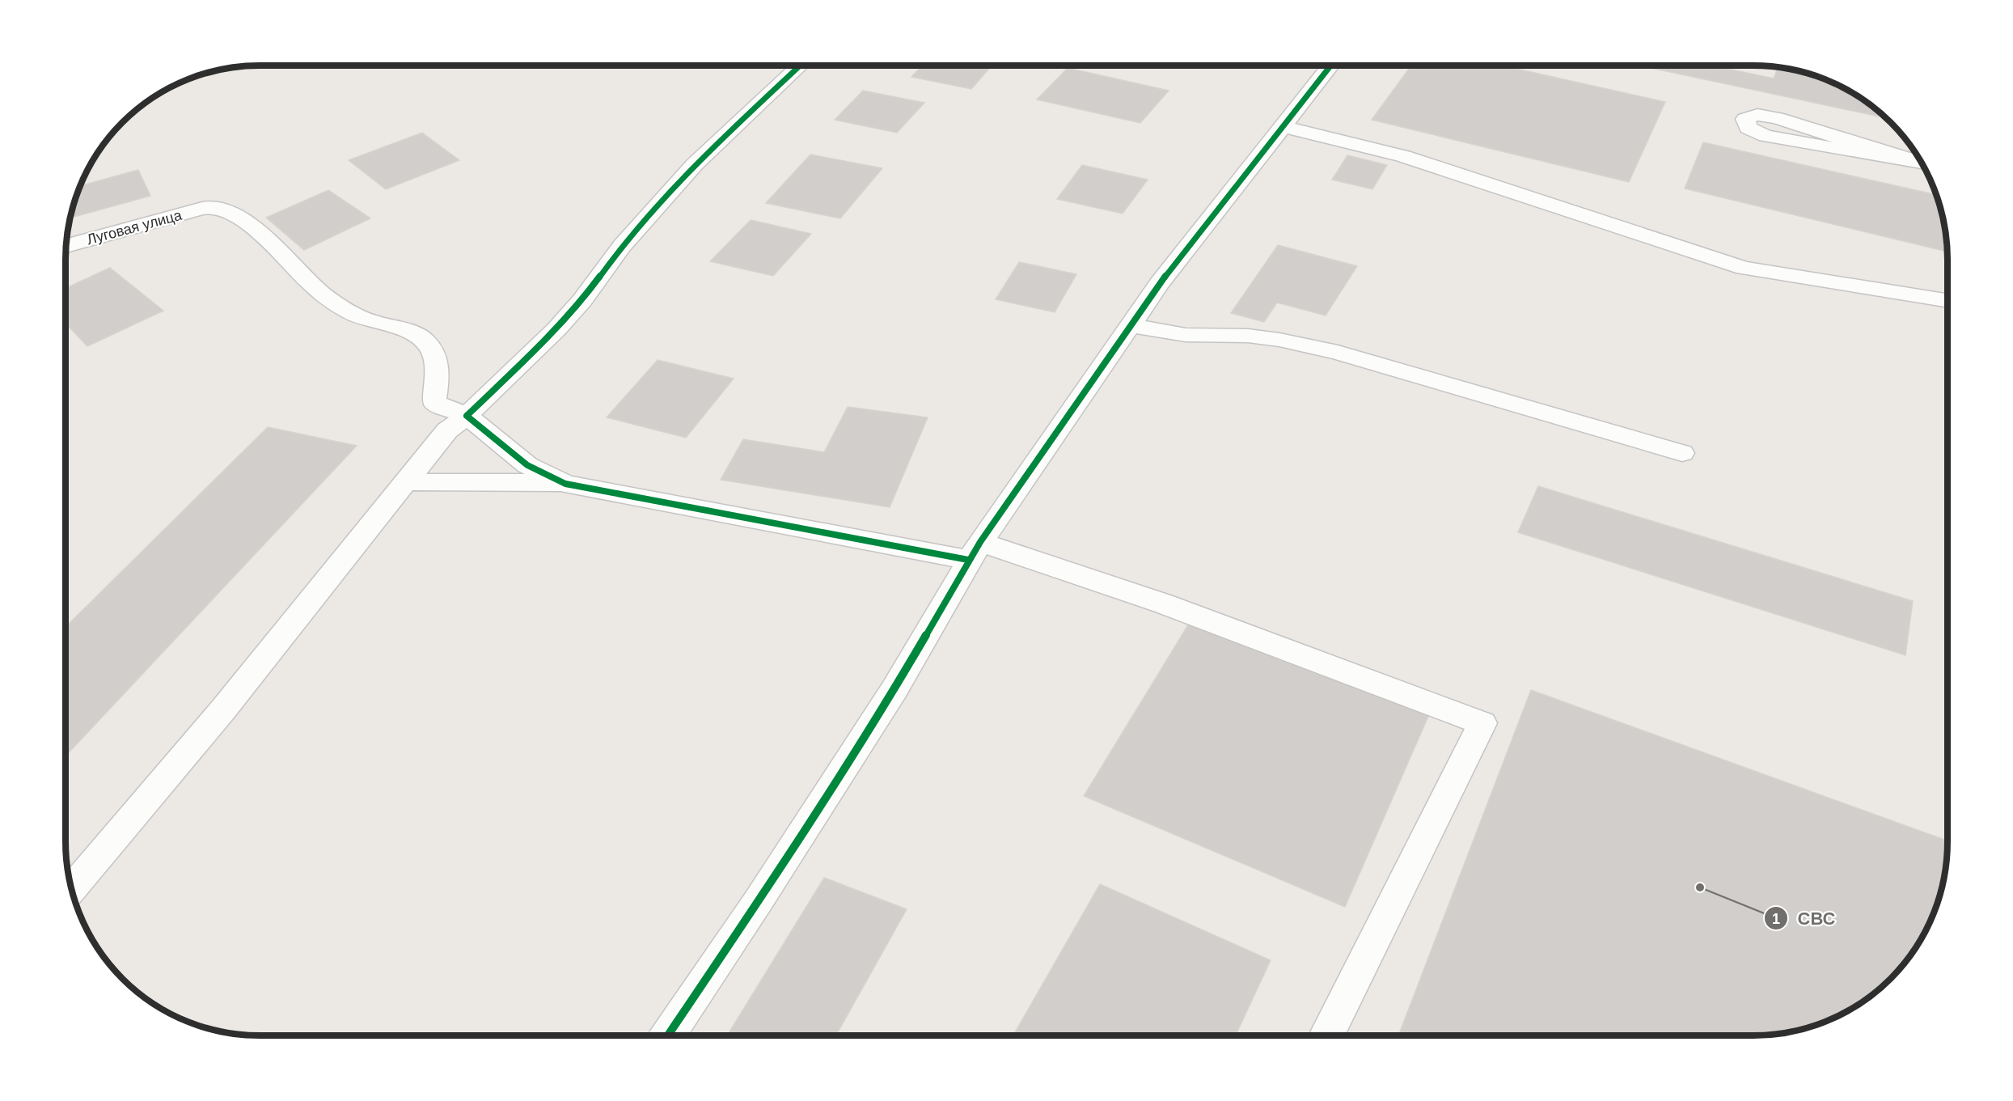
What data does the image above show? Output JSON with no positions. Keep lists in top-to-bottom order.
{
  "streets": {
    "street": ["Луговая улица"]
  },
  "places": ["СВС"]
}
